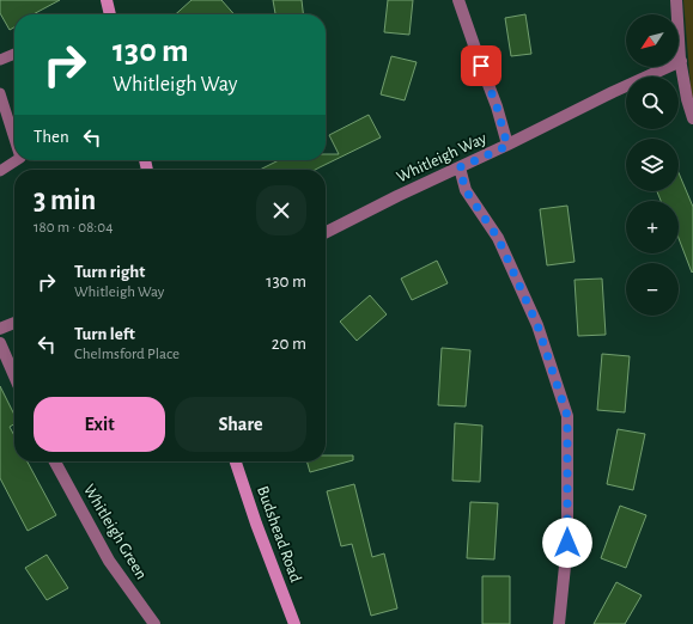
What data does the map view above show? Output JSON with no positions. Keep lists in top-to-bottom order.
{
  "streets": {
    "street": ["Whitleigh Way", "Whitleigh Green", "Budshead Road"]
  },
  "north": "bottom left",
  "page": {
    "map_buttons": ["+", "−"],
    "turn": ["130 m", "Whitleigh Way"],
    "then": "Then",
    "heading": ["3 min", "180 m · 08:04"],
    "list": [
      {
        "name": "Turn right",
        "note": "Whitleigh Way",
        "value": "130 m"
      },
      {
        "name": "Turn left",
        "note": "Chelmsford Place",
        "value": "20 m"
      }
    ],
    "buttons": ["Exit", "Share"]
  }
}
